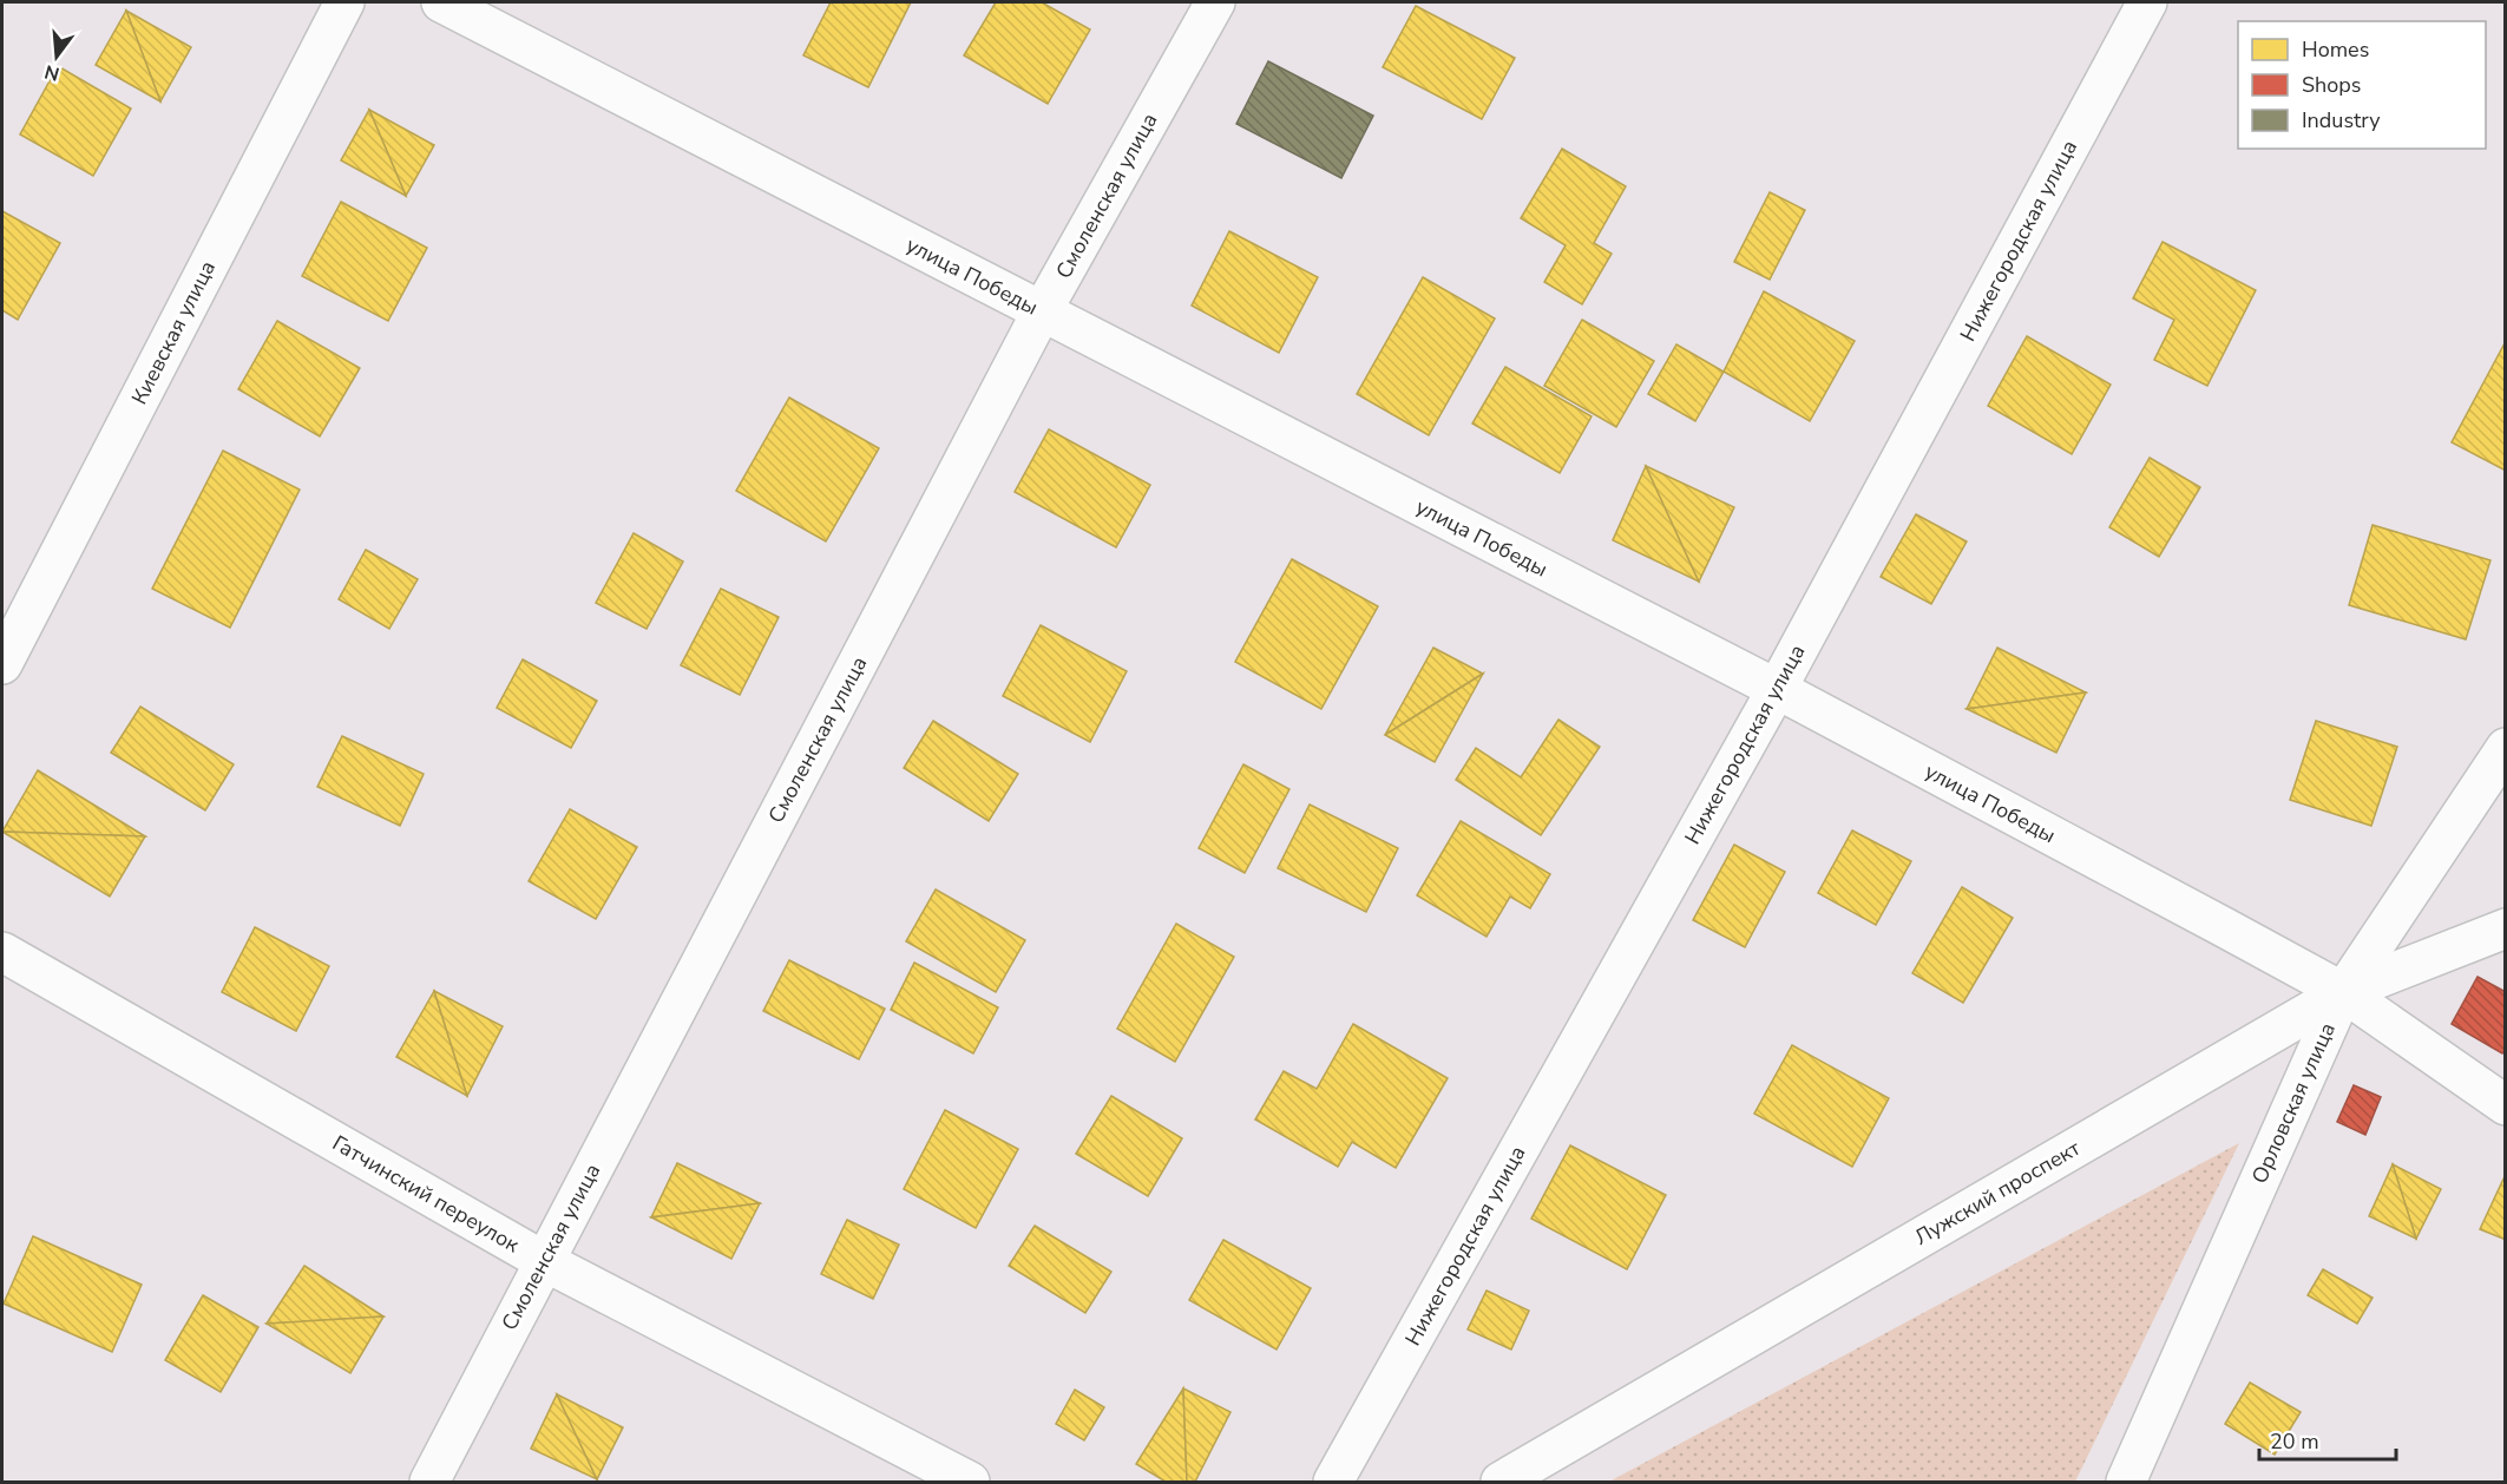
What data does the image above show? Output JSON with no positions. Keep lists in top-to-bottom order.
{
  "streets": {
    "street": [
      "Смоленская улица",
      "Нижегородская улица",
      "улица Победы",
      "Киевская улица",
      "Орловская улица",
      "Лужский проспект",
      "Гатчинский переулок"
    ]
  },
  "crossings": [
    ["Смоленская улица", "улица Победы"],
    ["Смоленская улица", "Гатчинский переулок"],
    ["Нижегородская улица", "улица Победы"],
    ["улица Победы", "Орловская улица"],
    ["улица Победы", "Лужский проспект"],
    ["Орловская улица", "Лужский проспект"]
  ],
  "legend": ["Homes", "Shops", "Industry"],
  "scale_bar": "20 m",
  "north": "bottom"
}
